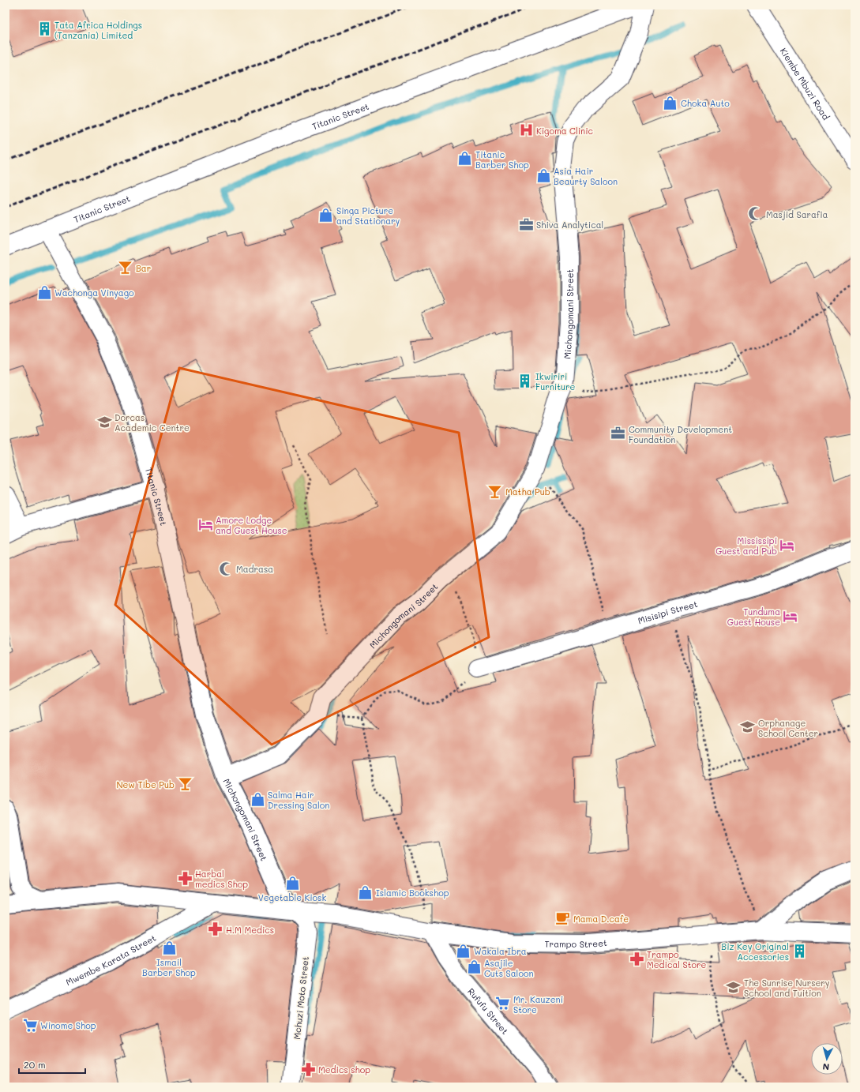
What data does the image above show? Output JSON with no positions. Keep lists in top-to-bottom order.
{
  "streets": {
    "street": [
      "Kiembe Mbuzi Road",
      "Titanic Street",
      "Michongomani Street",
      "Misisipi Street",
      "Trampo Street",
      "Mwembe Karata Street",
      "Mchuzi Moto Street",
      "Rufufu Street"
    ]
  },
  "crossings": [
    ["Titanic Street", "Michongomani Street"],
    ["Michongomani Street", "Trampo Street"],
    ["Michongomani Street", "Mchuzi Moto Street"],
    ["Trampo Street", "Mchuzi Moto Street"],
    ["Trampo Street", "Rufufu Street"]
  ],
  "places": {
    "building": ["Tata Africa Holdings (Tanzania) Limited", "Ikwiriri Furniture", "Biz Key Original Accessories"],
    "shop": [
      "Choka Auto",
      "Titanic Barber Shop",
      "Asia Hair Beaurty Saloon",
      "Singa Picture and Stationary",
      "Wachonga Vinyago",
      "Salma Hair Dressing Salon",
      "Vegetable Kiosk",
      "Islamic Bookshop",
      "Ismail Barber Shop",
      "Wakala Ibra",
      "Asajile Cuts Saloon"
    ],
    "hospital": ["Kigoma Clinic"],
    "mosque": ["Masjid Sarafia", "Madrasa"],
    "office": ["Shiva Analytical", "Community Development Foundation"],
    "bar": ["Bar", "Matha Pub", "New Tibe Pub"],
    "school or university": ["Dorcas Academic Centre", "Orphanage School Center", "The Sunrise Nursery School and Tuition"],
    "hotel": ["Amore Lodge and Guest House", "Mississipi Guest and Pub", "Tunduma Guest House"],
    "pharmacy": [
      "Harbal medics Shop",
      "H.M Medics",
      "Trampo Medical Store",
      "Medics shop"
    ],
    "cafe": ["Mama D.cafe"],
    "supermarket": ["Mr. Kauzeni Store", "Winome Shop"]
  },
  "scale_bar": "20 m",
  "north": "bottom"
}
